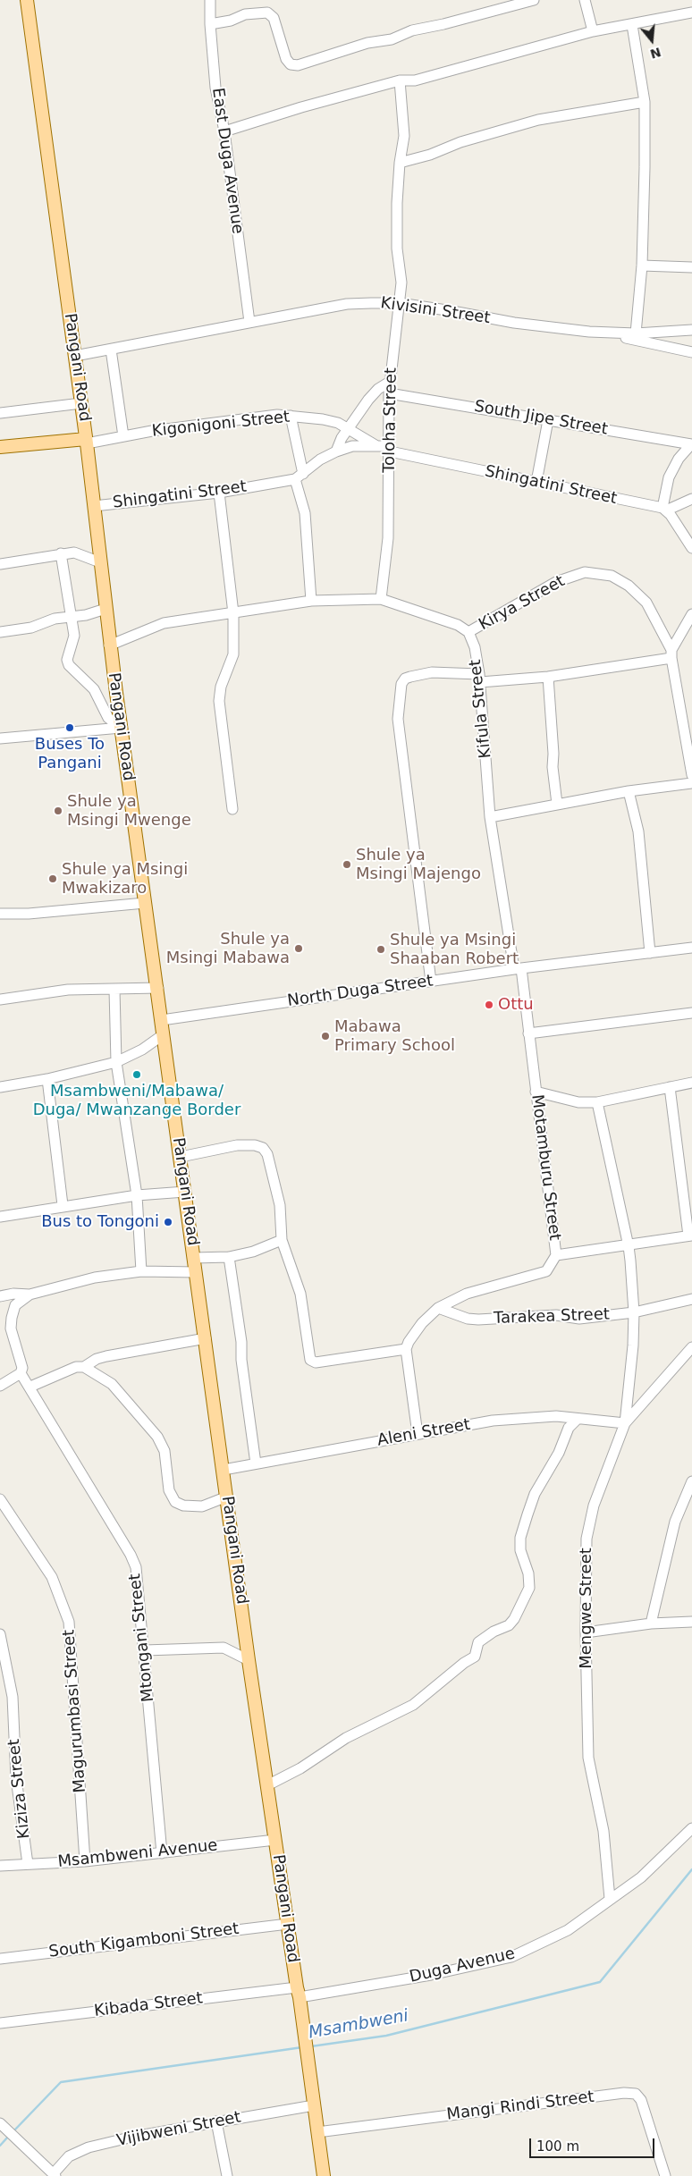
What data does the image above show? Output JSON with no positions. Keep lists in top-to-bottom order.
{
  "streets": {
    "main road": ["Pangani Road"],
    "street": [
      "East Duga Avenue",
      "Kivisini Street",
      "South Jipe Street",
      "Toloha Street",
      "Kigonigoni Street",
      "Shingatini Street",
      "Kirya Street",
      "Kifula Street",
      "North Duga Street",
      "Motamburu Street",
      "Tarakea Street",
      "Aleni Street",
      "Mengwe Street",
      "Mtongani Street",
      "Magurumbasi Street",
      "Kiziza Street",
      "Msambweni Avenue",
      "South Kigamboni Street",
      "Duga Avenue",
      "Kibada Street",
      "Mangi Rindi Street",
      "Vijibweni Street"
    ]
  },
  "crossings": [
    ["East Duga Avenue", "Kivisini Street"],
    ["Kivisini Street", "Pangani Road"],
    ["Kivisini Street", "Toloha Street"],
    ["Pangani Road", "Kigonigoni Street"],
    ["Pangani Road", "Shingatini Street"],
    ["Pangani Road", "North Duga Street"],
    ["Pangani Road", "Aleni Street"],
    ["Pangani Road", "Msambweni Avenue"],
    ["Pangani Road", "South Kigamboni Street"],
    ["Pangani Road", "Duga Avenue"],
    ["Pangani Road", "Kibada Street"],
    ["Pangani Road", "Mangi Rindi Street"],
    ["Pangani Road", "Vijibweni Street"],
    ["South Jipe Street", "Toloha Street"],
    ["Toloha Street", "Shingatini Street"],
    ["Kigonigoni Street", "Shingatini Street"],
    ["Kirya Street", "Kifula Street"],
    ["Kifula Street", "North Duga Street"],
    ["Kifula Street", "Motamburu Street"],
    ["North Duga Street", "Motamburu Street"],
    ["Motamburu Street", "Tarakea Street"],
    ["Aleni Street", "Mengwe Street"],
    ["Mengwe Street", "Duga Avenue"],
    ["Mtongani Street", "Msambweni Avenue"],
    ["Magurumbasi Street", "Msambweni Avenue"],
    ["Kiziza Street", "Msambweni Avenue"],
    ["Duga Avenue", "Kibada Street"]
  ],
  "water": ["Msambweni"],
  "places": [
    "Buses To Pangani",
    "Shule ya Msingi Mwenge",
    "Shule ya Msingi Majengo",
    "Shule ya Msingi Mwakizaro",
    "Shule ya Msingi Mabawa",
    "Shule ya Msingi Shaaban Robert",
    "Ottu",
    "Mabawa Primary School",
    "Msambweni/Mabawa/ Duga/ Mwanzange Border",
    "Bus to Tongoni"
  ],
  "scale_bar": "100 m",
  "north": "bottom"
}
